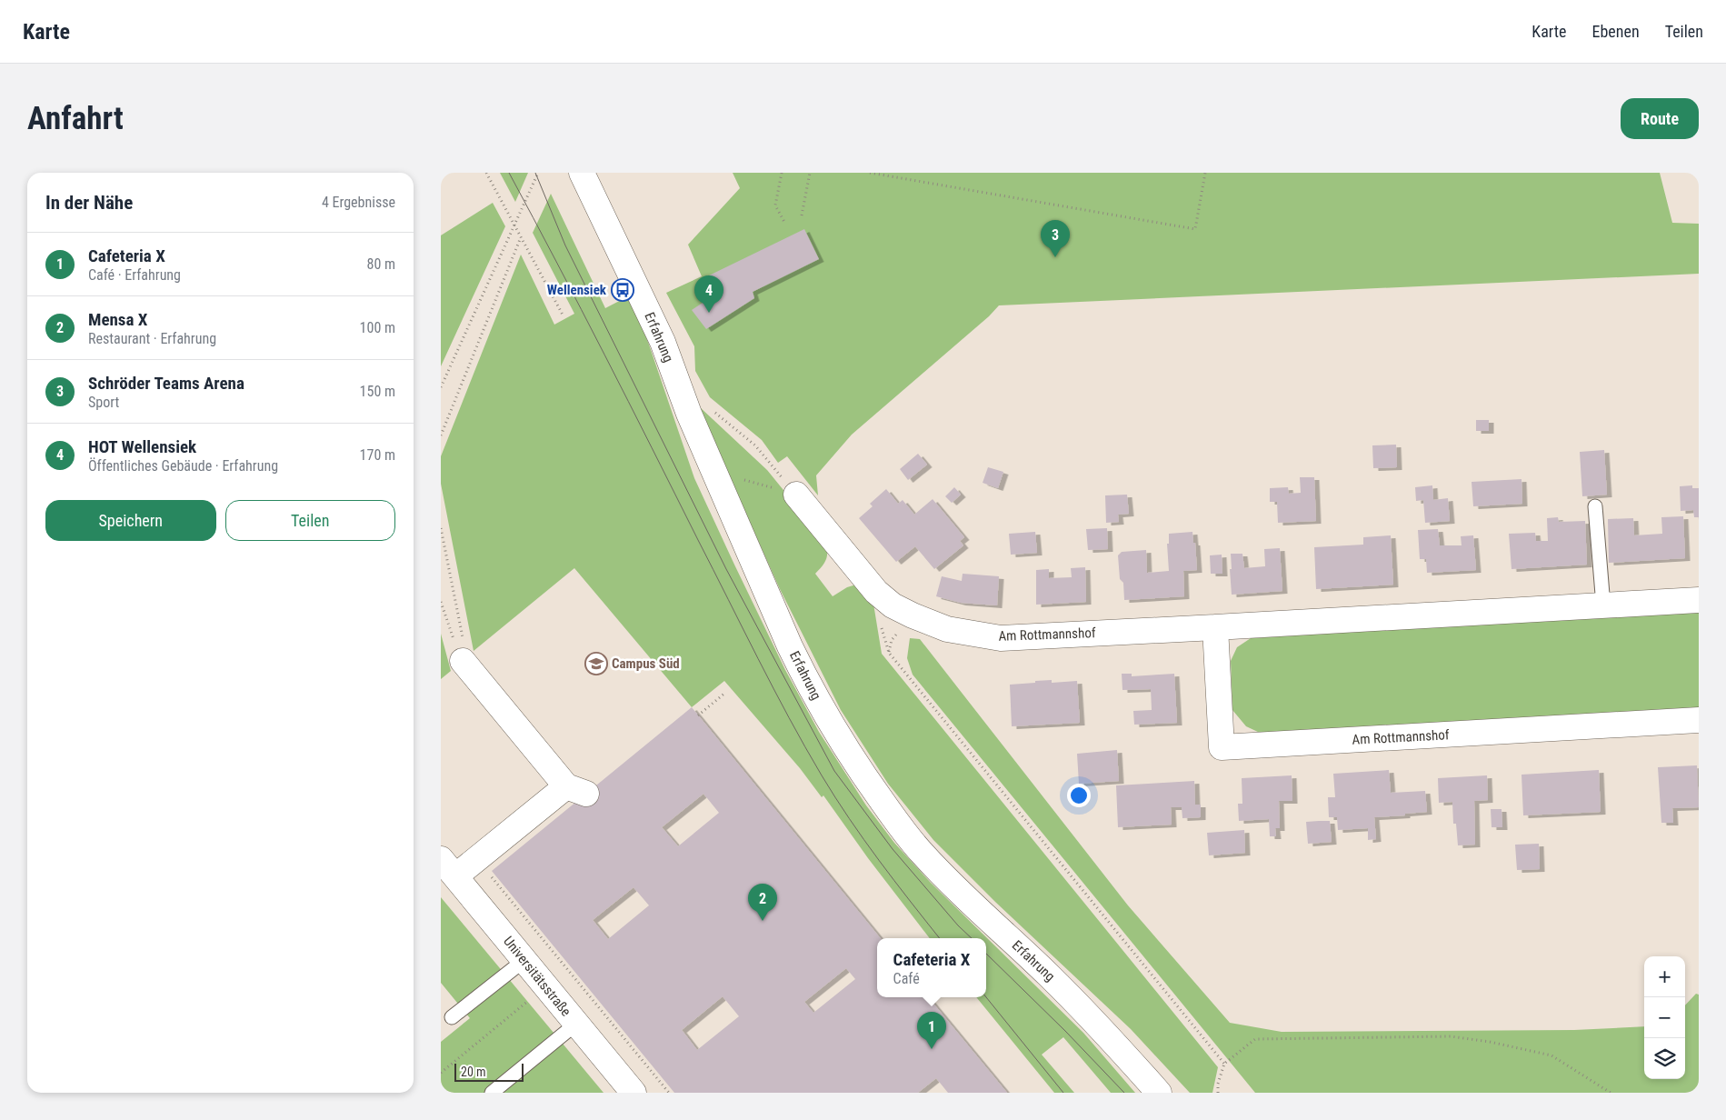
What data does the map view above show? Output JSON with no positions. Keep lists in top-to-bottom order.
{
  "streets": {
    "street": ["Erfahrung", "Am Rottmannshof", "Universitätsstraße"]
  },
  "places": {
    "bus stop": ["Wellensiek"],
    "school or university": ["Campus Süd"]
  },
  "scale_bar": "20 m",
  "page": {
    "header": "Karte",
    "nav": ["Karte", "Ebenen", "Teilen"],
    "buttons": [
      "Route",
      ["Speichern", "Teilen"]
    ],
    "title": "Anfahrt",
    "heading": ["In der Nähe", "4 Ergebnisse"],
    "pins": [
      "3",
      "4",
      "2",
      "1"
    ],
    "list": [
      {
        "mark": "1",
        "name": "Cafeteria X",
        "note": "Café · Erfahrung",
        "value": "80 m"
      },
      {
        "mark": "2",
        "name": "Mensa X",
        "note": "Restaurant · Erfahrung",
        "value": "100 m"
      },
      {
        "mark": "3",
        "name": "Schröder Teams Arena",
        "note": "Sport",
        "value": "150 m"
      },
      {
        "mark": "4",
        "name": "HOT Wellensiek",
        "note": "Öffentliches Gebäude · Erfahrung",
        "value": "170 m"
      }
    ],
    "popup": ["Cafeteria X", "Café"],
    "map_buttons": ["+", "−"],
    "scale": "20 m"
  }
}
